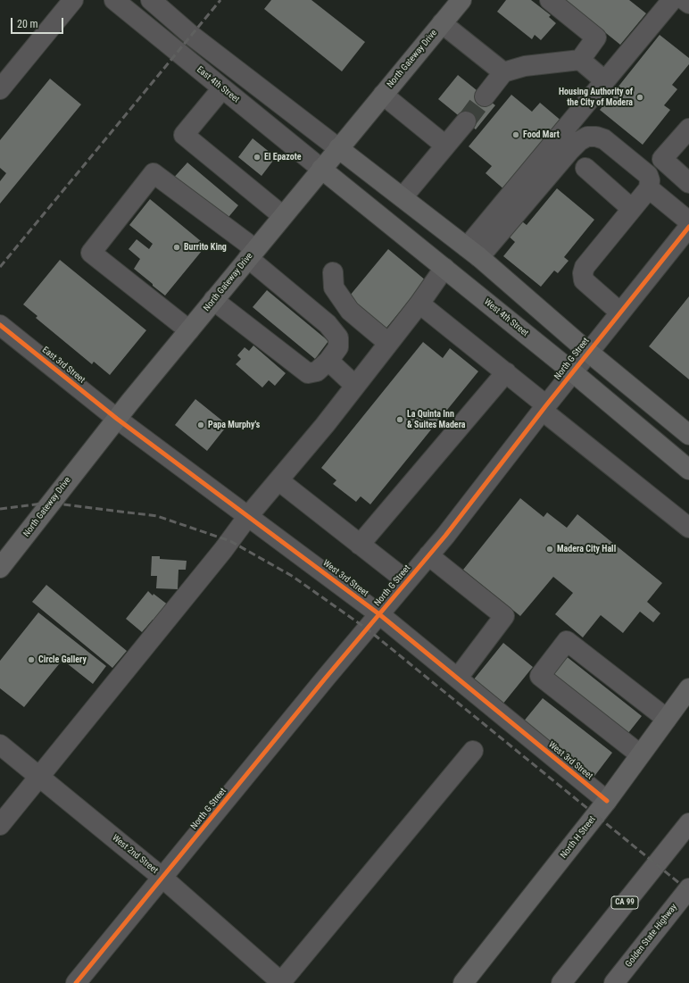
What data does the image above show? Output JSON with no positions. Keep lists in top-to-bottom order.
{
  "streets": {
    "highway": ["CA 99", "Golden State Highway"],
    "main road": ["North Gateway Drive", "West 4th Street", "North H Street"],
    "street": [
      "East 4th Street",
      "North G Street",
      "East 3rd Street",
      "West 3rd Street",
      "West 2nd Street"
    ]
  },
  "crossings": [
    ["North Gateway Drive", "East 4th Street"],
    ["North Gateway Drive", "West 4th Street"],
    ["North Gateway Drive", "East 3rd Street"],
    ["North Gateway Drive", "West 3rd Street"],
    ["East 4th Street", "West 4th Street"],
    ["West 4th Street", "North G Street"],
    ["North G Street", "West 3rd Street"],
    ["North G Street", "West 2nd Street"],
    ["East 3rd Street", "West 3rd Street"],
    ["West 3rd Street", "North H Street"]
  ],
  "places": [
    "Housing Authority of the City of Modera",
    "Food Mart",
    "El Epazote",
    "Burrito King",
    "La Quinta Inn & Suites Madera",
    "Papa Murphy's",
    "Madera City Hall",
    "Circle Gallery"
  ],
  "scale_bar": "20 m"
}
